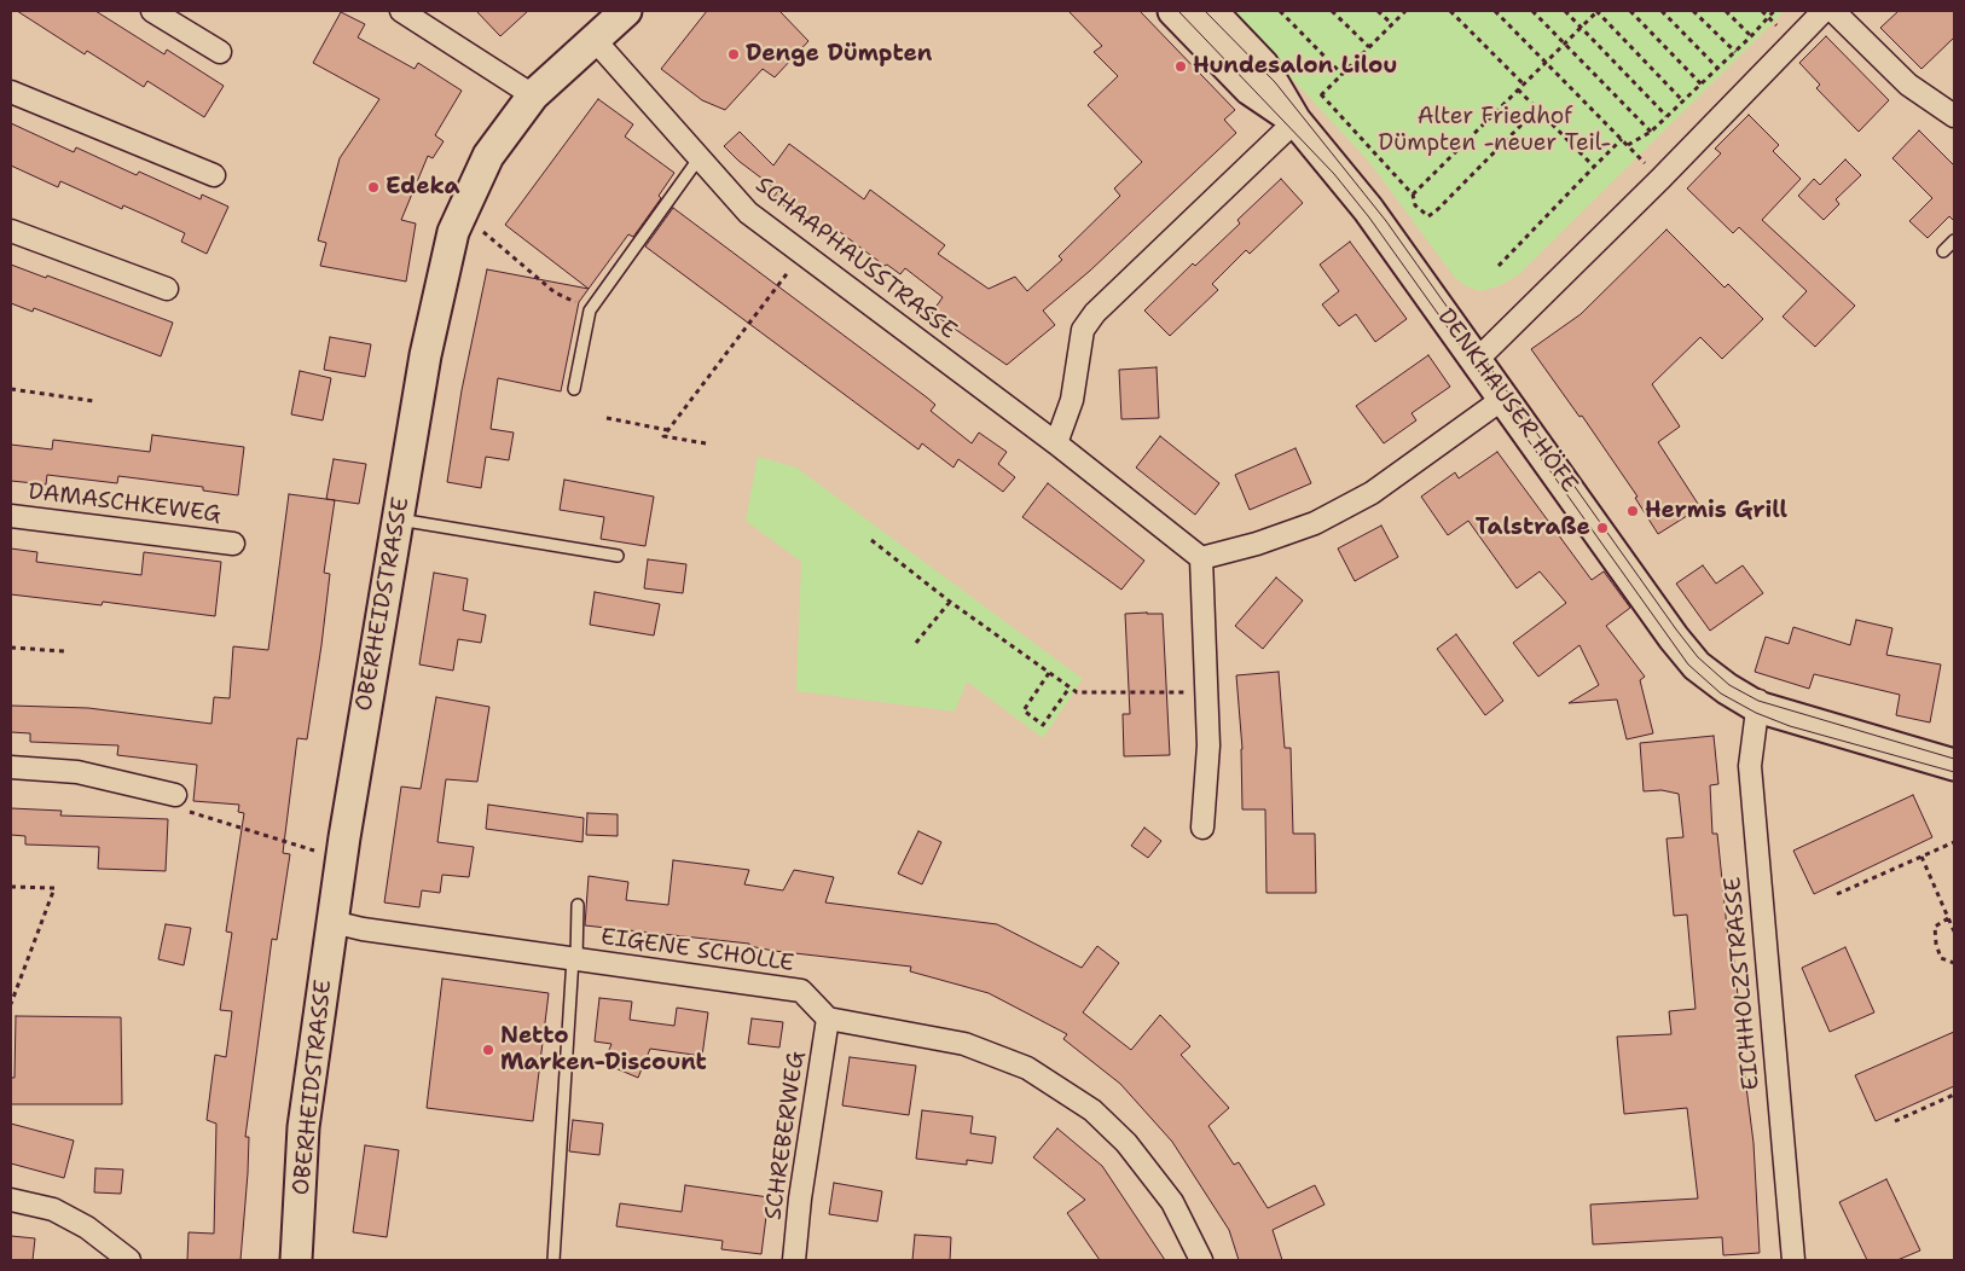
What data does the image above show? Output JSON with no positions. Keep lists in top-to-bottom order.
{
  "streets": {
    "street": [
      "SCHAAPHAUSSTRASSE",
      "DENKHAUSER HÖFE",
      "DAMASCHKEWEG",
      "OBERHEIDSTRASSE",
      "EIGENE SCHOLLE",
      "EICHHOLZSTRASSE",
      "SCHREBERWEG"
    ]
  },
  "crossings": [
    ["SCHAAPHAUSSTRASSE", "OBERHEIDSTRASSE"],
    ["DENKHAUSER HÖFE", "EICHHOLZSTRASSE"],
    ["OBERHEIDSTRASSE", "EIGENE SCHOLLE"],
    ["EIGENE SCHOLLE", "SCHREBERWEG"]
  ],
  "parks": ["Alter Friedhof Dümpten -neuer Teil-"],
  "places": [
    "Denge Dümpten",
    "Hundesalon Lilou",
    "Edeka",
    "Hermis Grill",
    "Talstraße",
    "Netto Marken-Discount"
  ]
}
